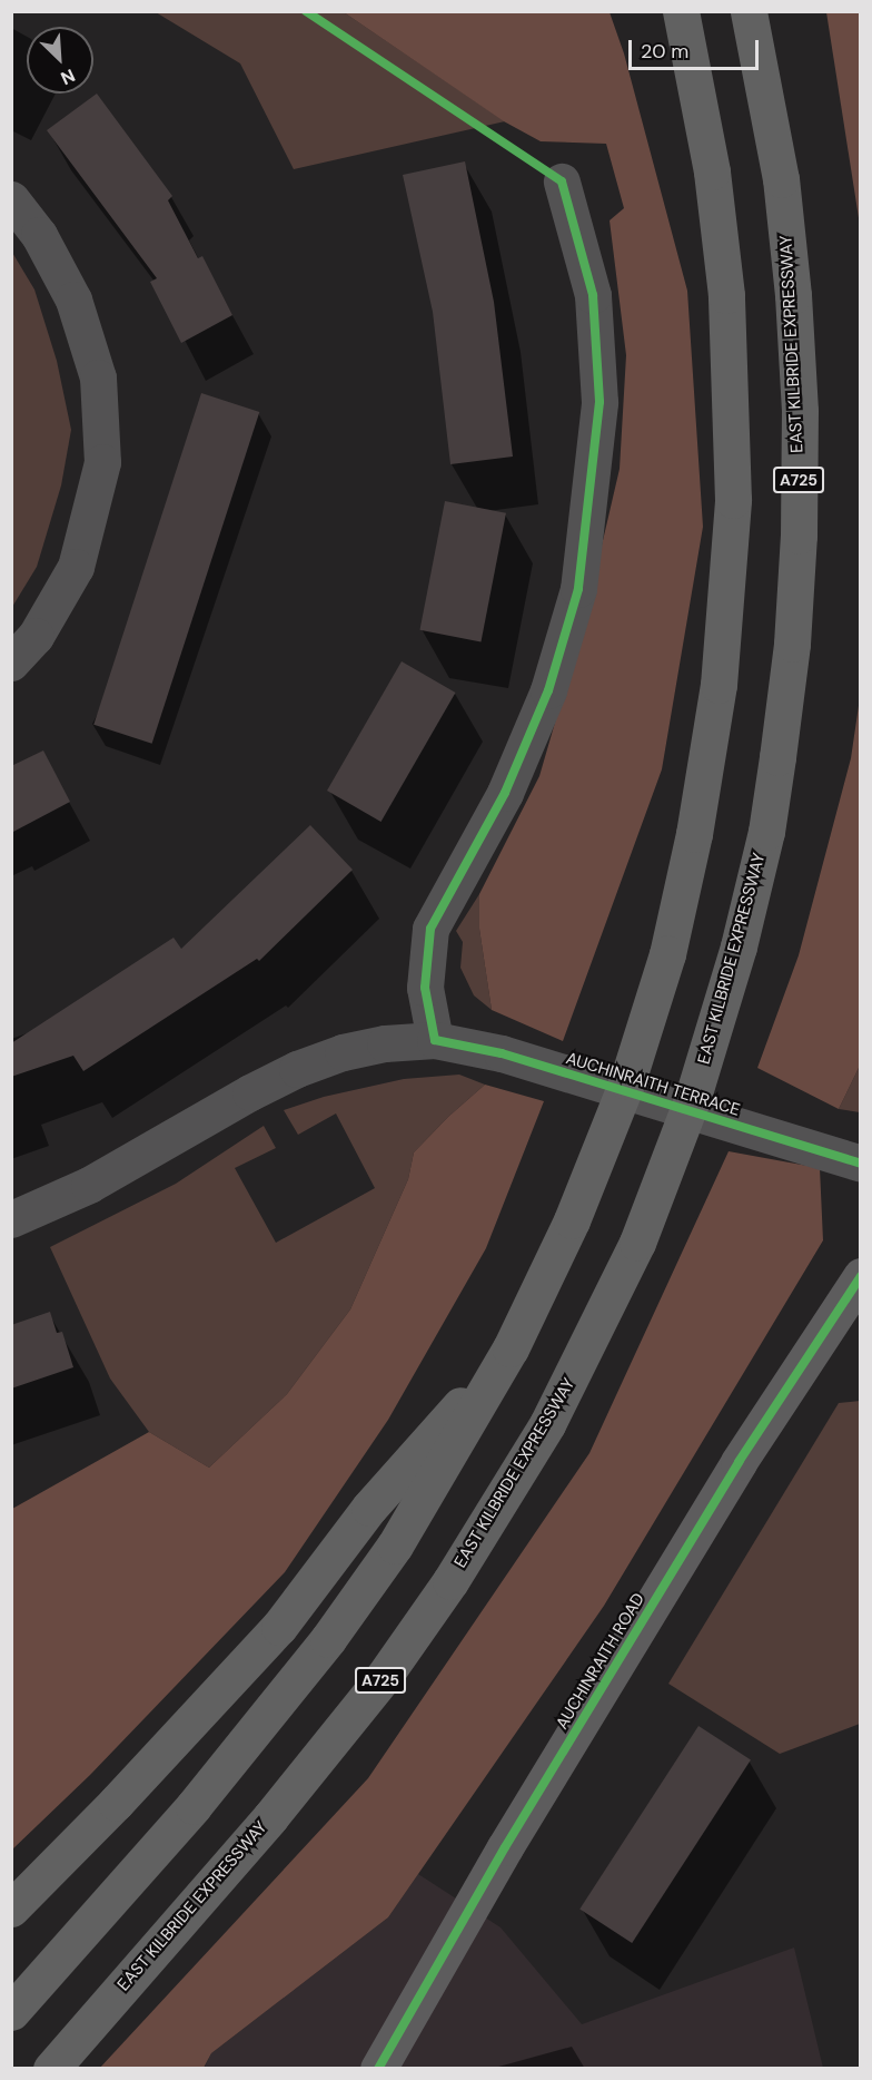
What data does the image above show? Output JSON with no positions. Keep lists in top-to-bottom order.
{
  "streets": {
    "highway": ["EAST KILBRIDE EXPRESSWAY", "A725"],
    "street": ["AUCHINRAITH TERRACE", "AUCHINRAITH ROAD"]
  },
  "scale_bar": "20 m",
  "north": "bottom right"
}
